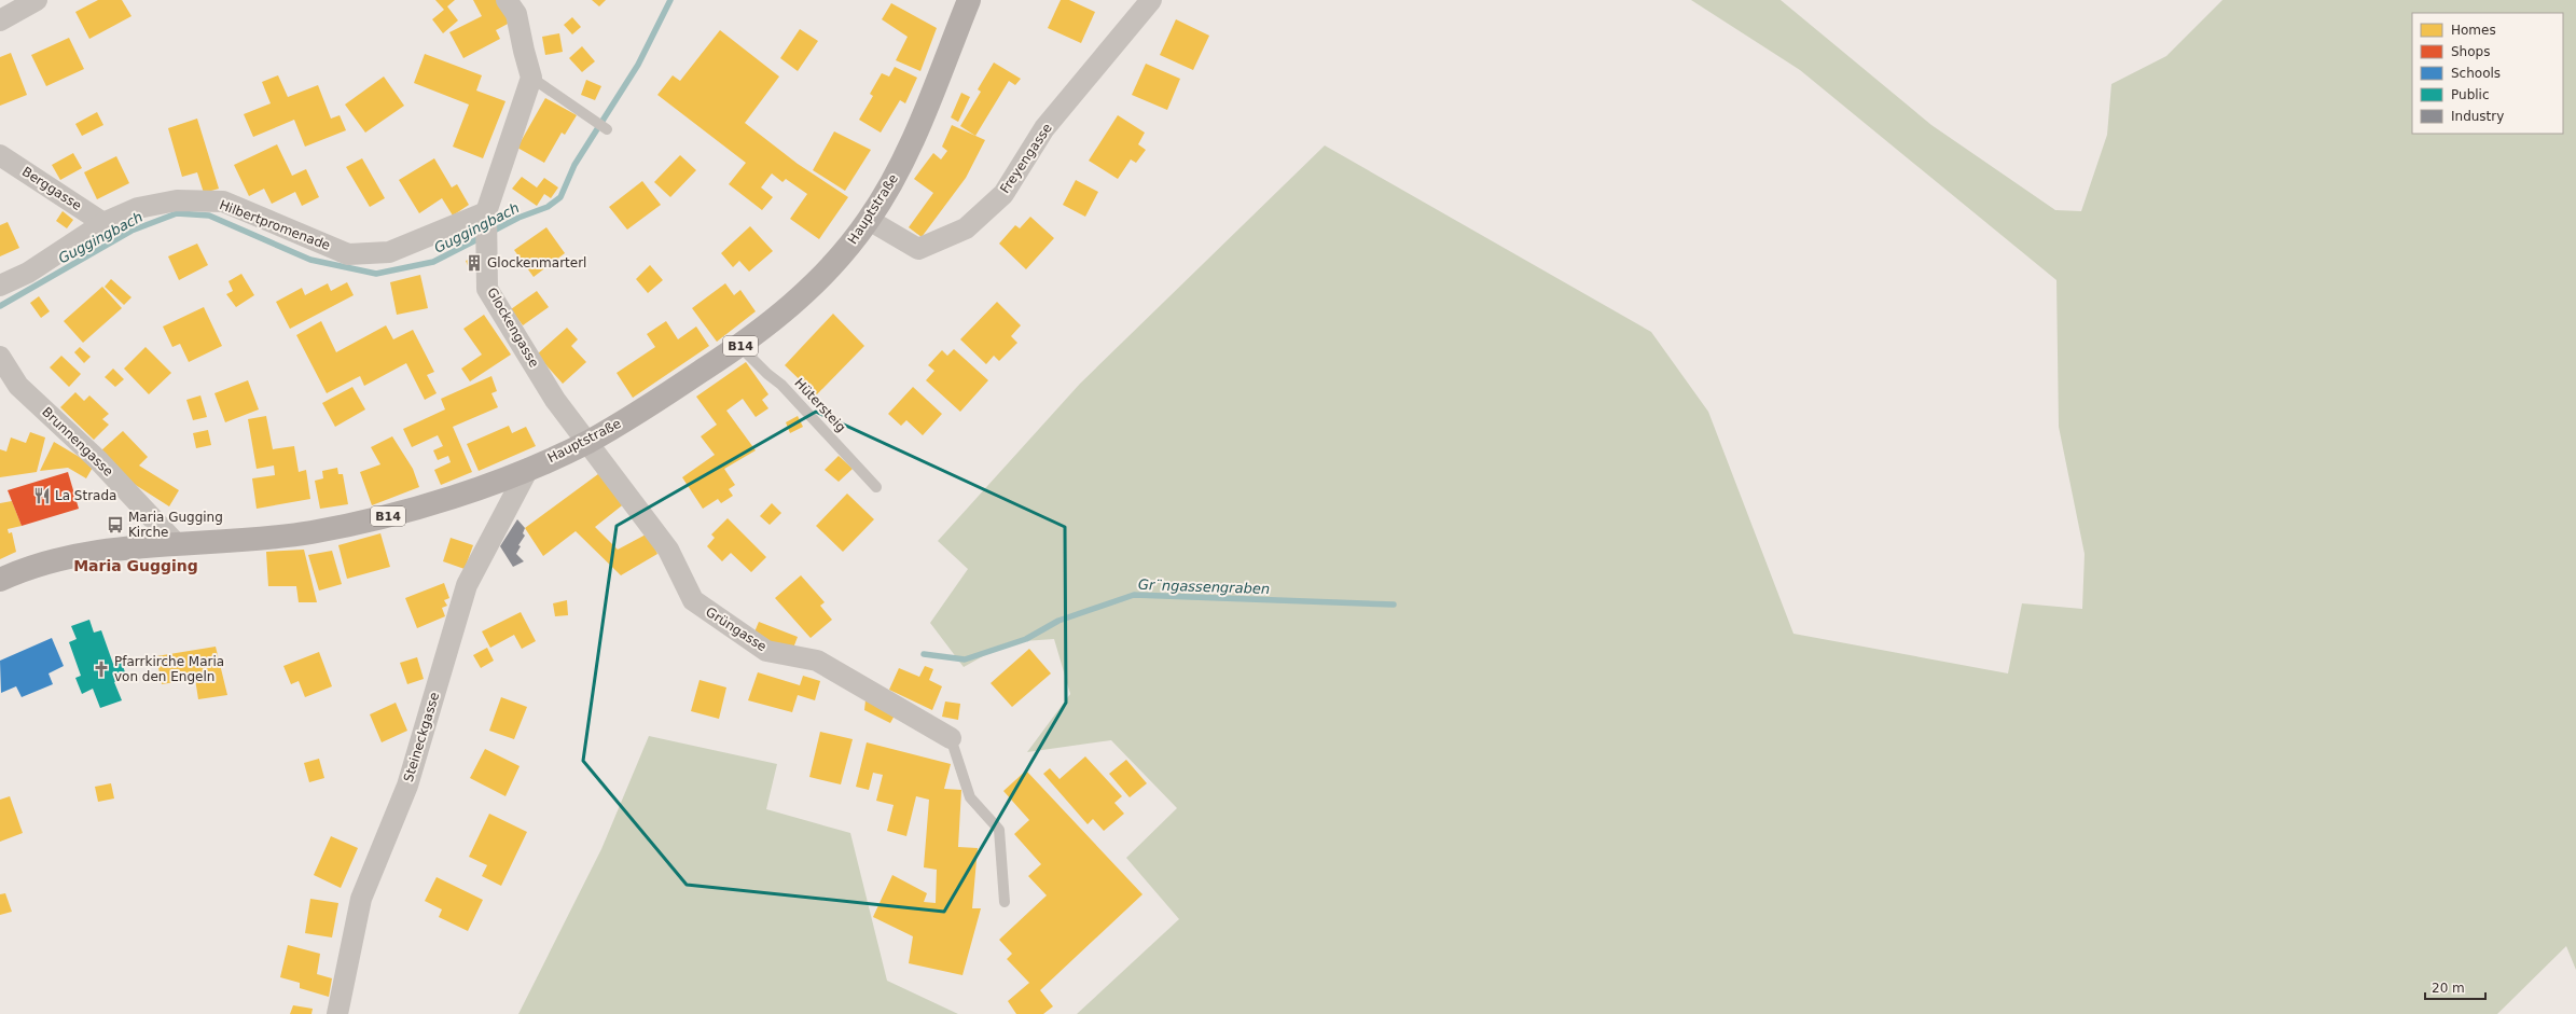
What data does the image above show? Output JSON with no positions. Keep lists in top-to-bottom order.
{
  "streets": {
    "main road": ["Hauptstraße", "B14"],
    "street": [
      "Freyengasse",
      "Berggasse",
      "Hilbertpromenade",
      "Glockengasse",
      "Brunnengasse",
      "Grüngasse",
      "Steineckgasse"
    ],
    "lane": ["Hütersteig"]
  },
  "crossings": [
    ["Freyengasse", "Hauptstraße"],
    ["Berggasse", "Hilbertpromenade"],
    ["Hauptstraße", "Glockengasse"],
    ["Hauptstraße", "Hütersteig"],
    ["Hauptstraße", "Brunnengasse"],
    ["Hauptstraße", "Grüngasse"],
    ["Hauptstraße", "Steineckgasse"],
    ["Hilbertpromenade", "Glockengasse"],
    ["Glockengasse", "Grüngasse"]
  ],
  "districts": ["Maria Gugging"],
  "water": ["Guggingbach", "Gr¨ngassengraben"],
  "places": {
    "building": ["Glockenmarterl"],
    "restaurant": ["La Strada"],
    "bus stop": ["Maria Gugging Kirche"],
    "church": ["Pfarrkirche Maria von den Engeln"]
  },
  "legend": [
    "Homes",
    "Shops",
    "Schools",
    "Public",
    "Industry"
  ],
  "scale_bar": "20 m"
}
